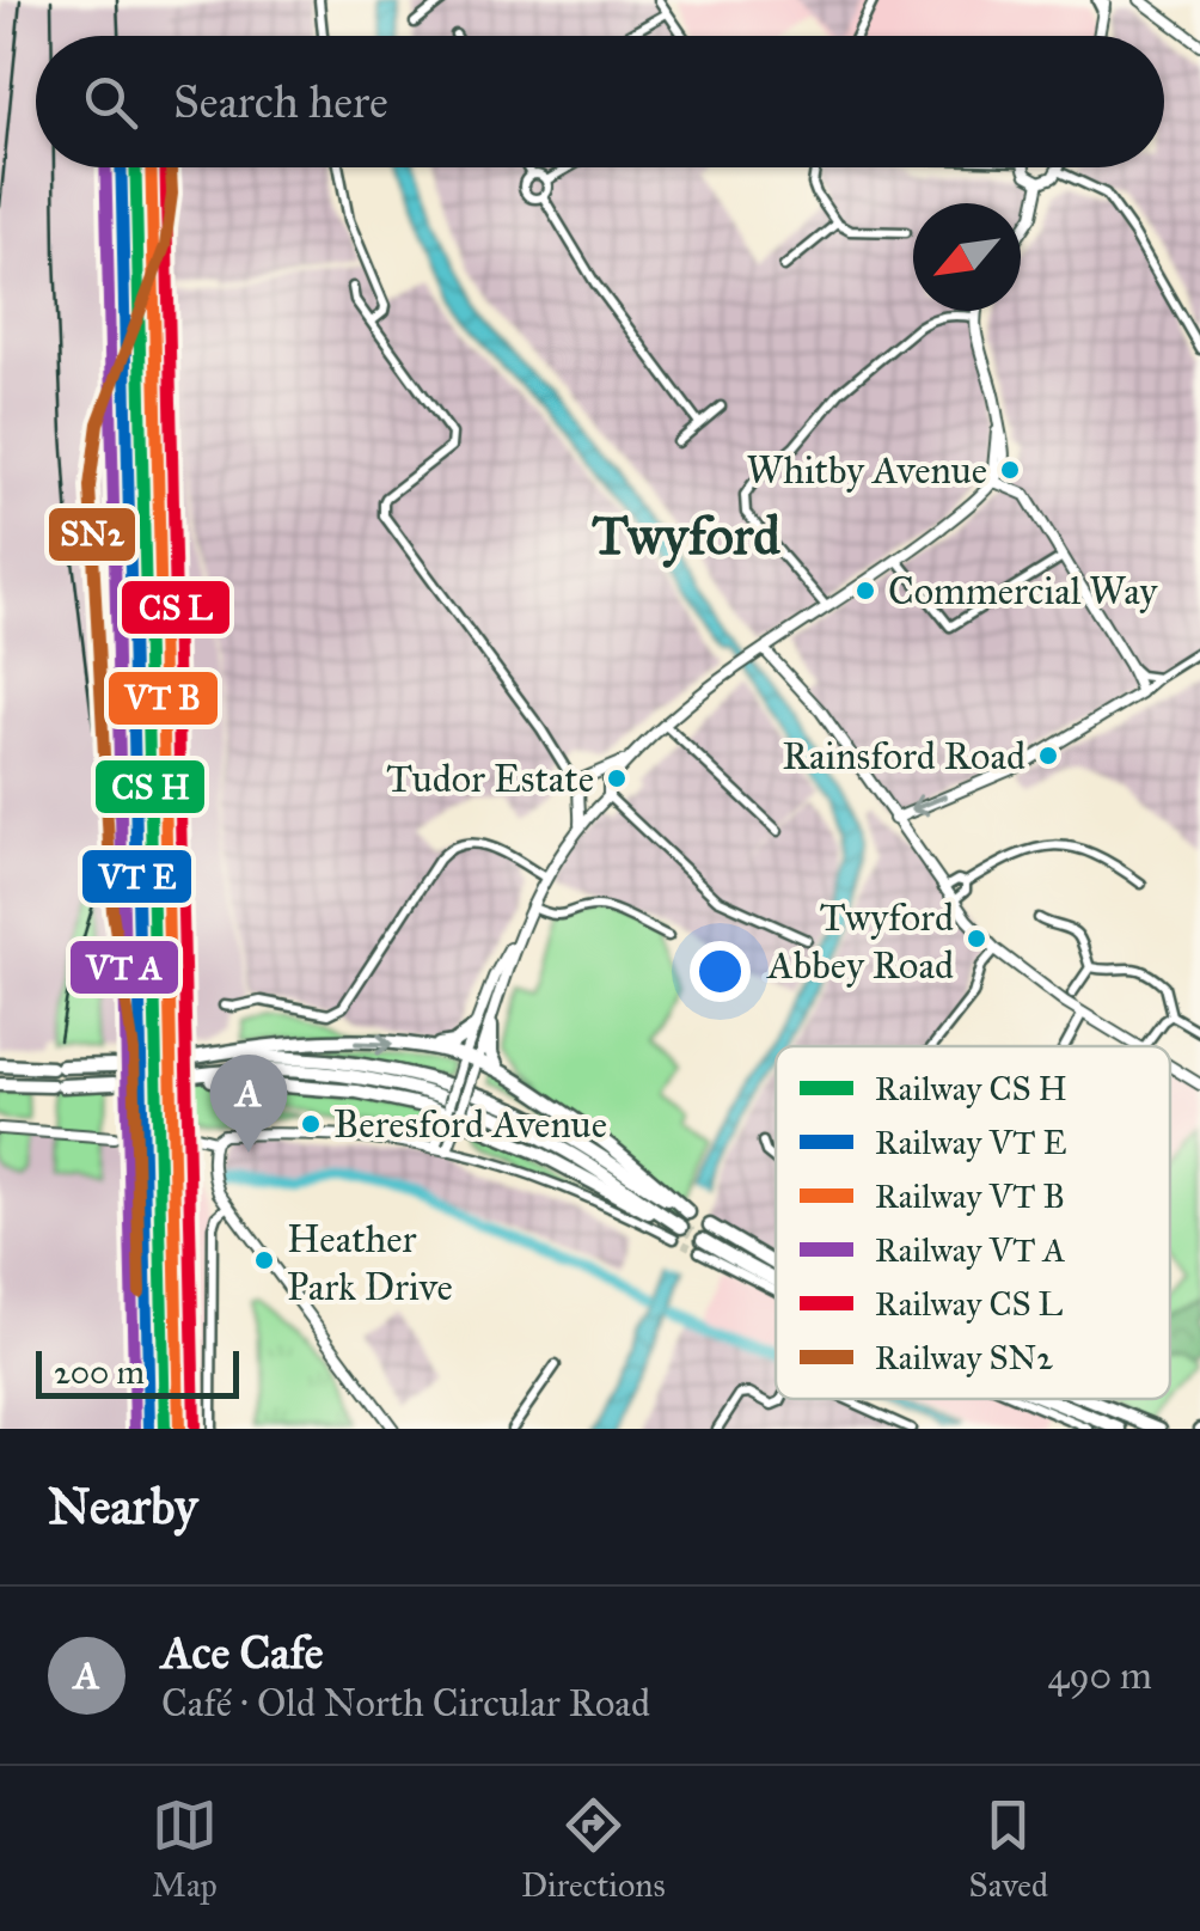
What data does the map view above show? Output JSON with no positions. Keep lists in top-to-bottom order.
{
  "districts": ["Twyford"],
  "places": [
    "Whitby Avenue",
    "Commercial Way",
    "Rainsford Road",
    "Tudor Estate",
    "Twyford Abbey Road",
    "Beresford Avenue",
    "Heather Park Drive"
  ],
  "lines": ["rail line SN2"],
  "legend": [
    "Railway CS H",
    "Railway VT E",
    "Railway VT B",
    "Railway VT A",
    "Railway CS L",
    "Railway SN2"
  ],
  "scale_bar": "200 m",
  "north": "bottom left",
  "page": {
    "search": "Search here",
    "pins": "A",
    "scale": "200 m",
    "heading": "Nearby",
    "list": [
      {
        "mark": "A",
        "name": "Ace Cafe",
        "note": "Café · Old North Circular Road",
        "value": "490 m"
      }
    ],
    "nav": ["Map", "Directions", "Saved"]
  }
}
